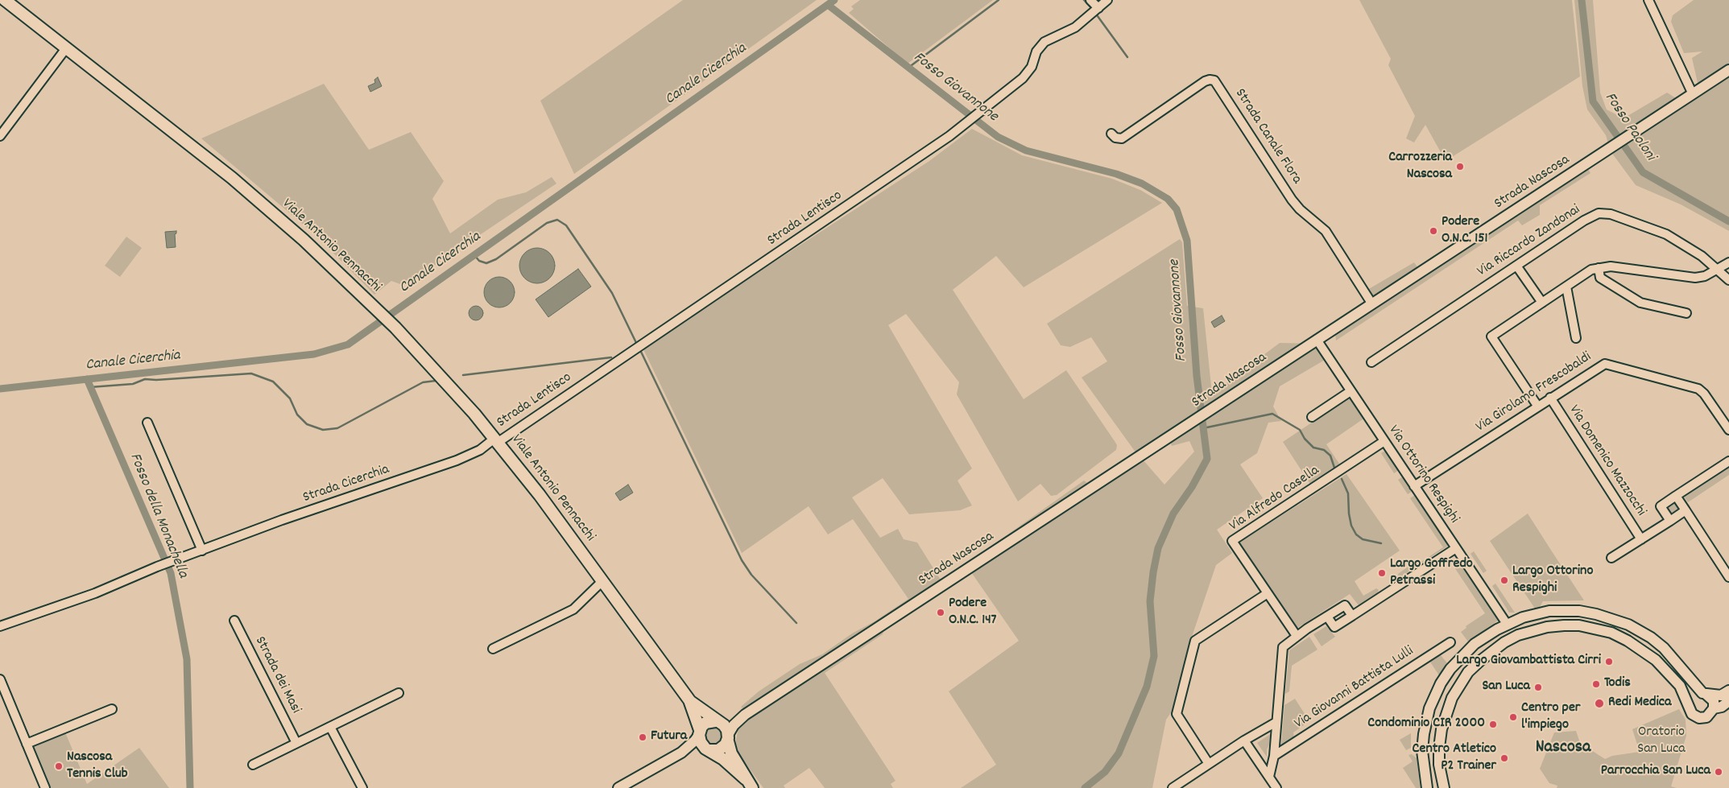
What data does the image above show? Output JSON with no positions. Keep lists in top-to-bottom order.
{
  "streets": {
    "main road": ["Viale Antonio Pennacchi"],
    "street": [
      "Strada Canale Flora",
      "Strada Nascosa",
      "Strada Lentisco",
      "Via Riccardo Zandonai",
      "Via Girolamo Frescobaldi",
      "Via Domenico Mazzocchi",
      "Via Ottorino Respighi",
      "Strada Cicerchia",
      "Via Alfredo Casella",
      "Strada dei Masi",
      "Via Giovanni Battista Lulli"
    ]
  },
  "crossings": [
    ["Strada Canale Flora", "Strada Nascosa"],
    ["Strada Nascosa", "Viale Antonio Pennacchi"],
    ["Strada Nascosa", "Via Ottorino Respighi"],
    ["Strada Lentisco", "Viale Antonio Pennacchi"],
    ["Strada Lentisco", "Strada Cicerchia"],
    ["Viale Antonio Pennacchi", "Strada Cicerchia"],
    ["Via Girolamo Frescobaldi", "Via Domenico Mazzocchi"],
    ["Via Girolamo Frescobaldi", "Via Ottorino Respighi"],
    ["Via Ottorino Respighi", "Via Alfredo Casella"]
  ],
  "districts": ["Nascosa"],
  "water": [
    "Canale Cicerchia",
    "Fosso Giovannone",
    "Fosso Paoloni",
    "Fosso della Monachella"
  ],
  "parks": ["Oratorio San Luca"],
  "places": [
    "Carrozzeria Nascosa",
    "Podere O.N.C. 151",
    "Largo Goffredo Petrassi",
    "Largo Ottorino Respighi",
    "Podere O.N.C. 147",
    "Largo Giovambattista Cirri",
    "Todis",
    "San Luca",
    "Redi Medica",
    "Centro per l'impiego",
    "Condominio CIR 2000",
    "Futura",
    "Centro Atletico P2 Trainer",
    "Nascosa Tennis Club",
    "Parrocchia San Luca"
  ]
}
